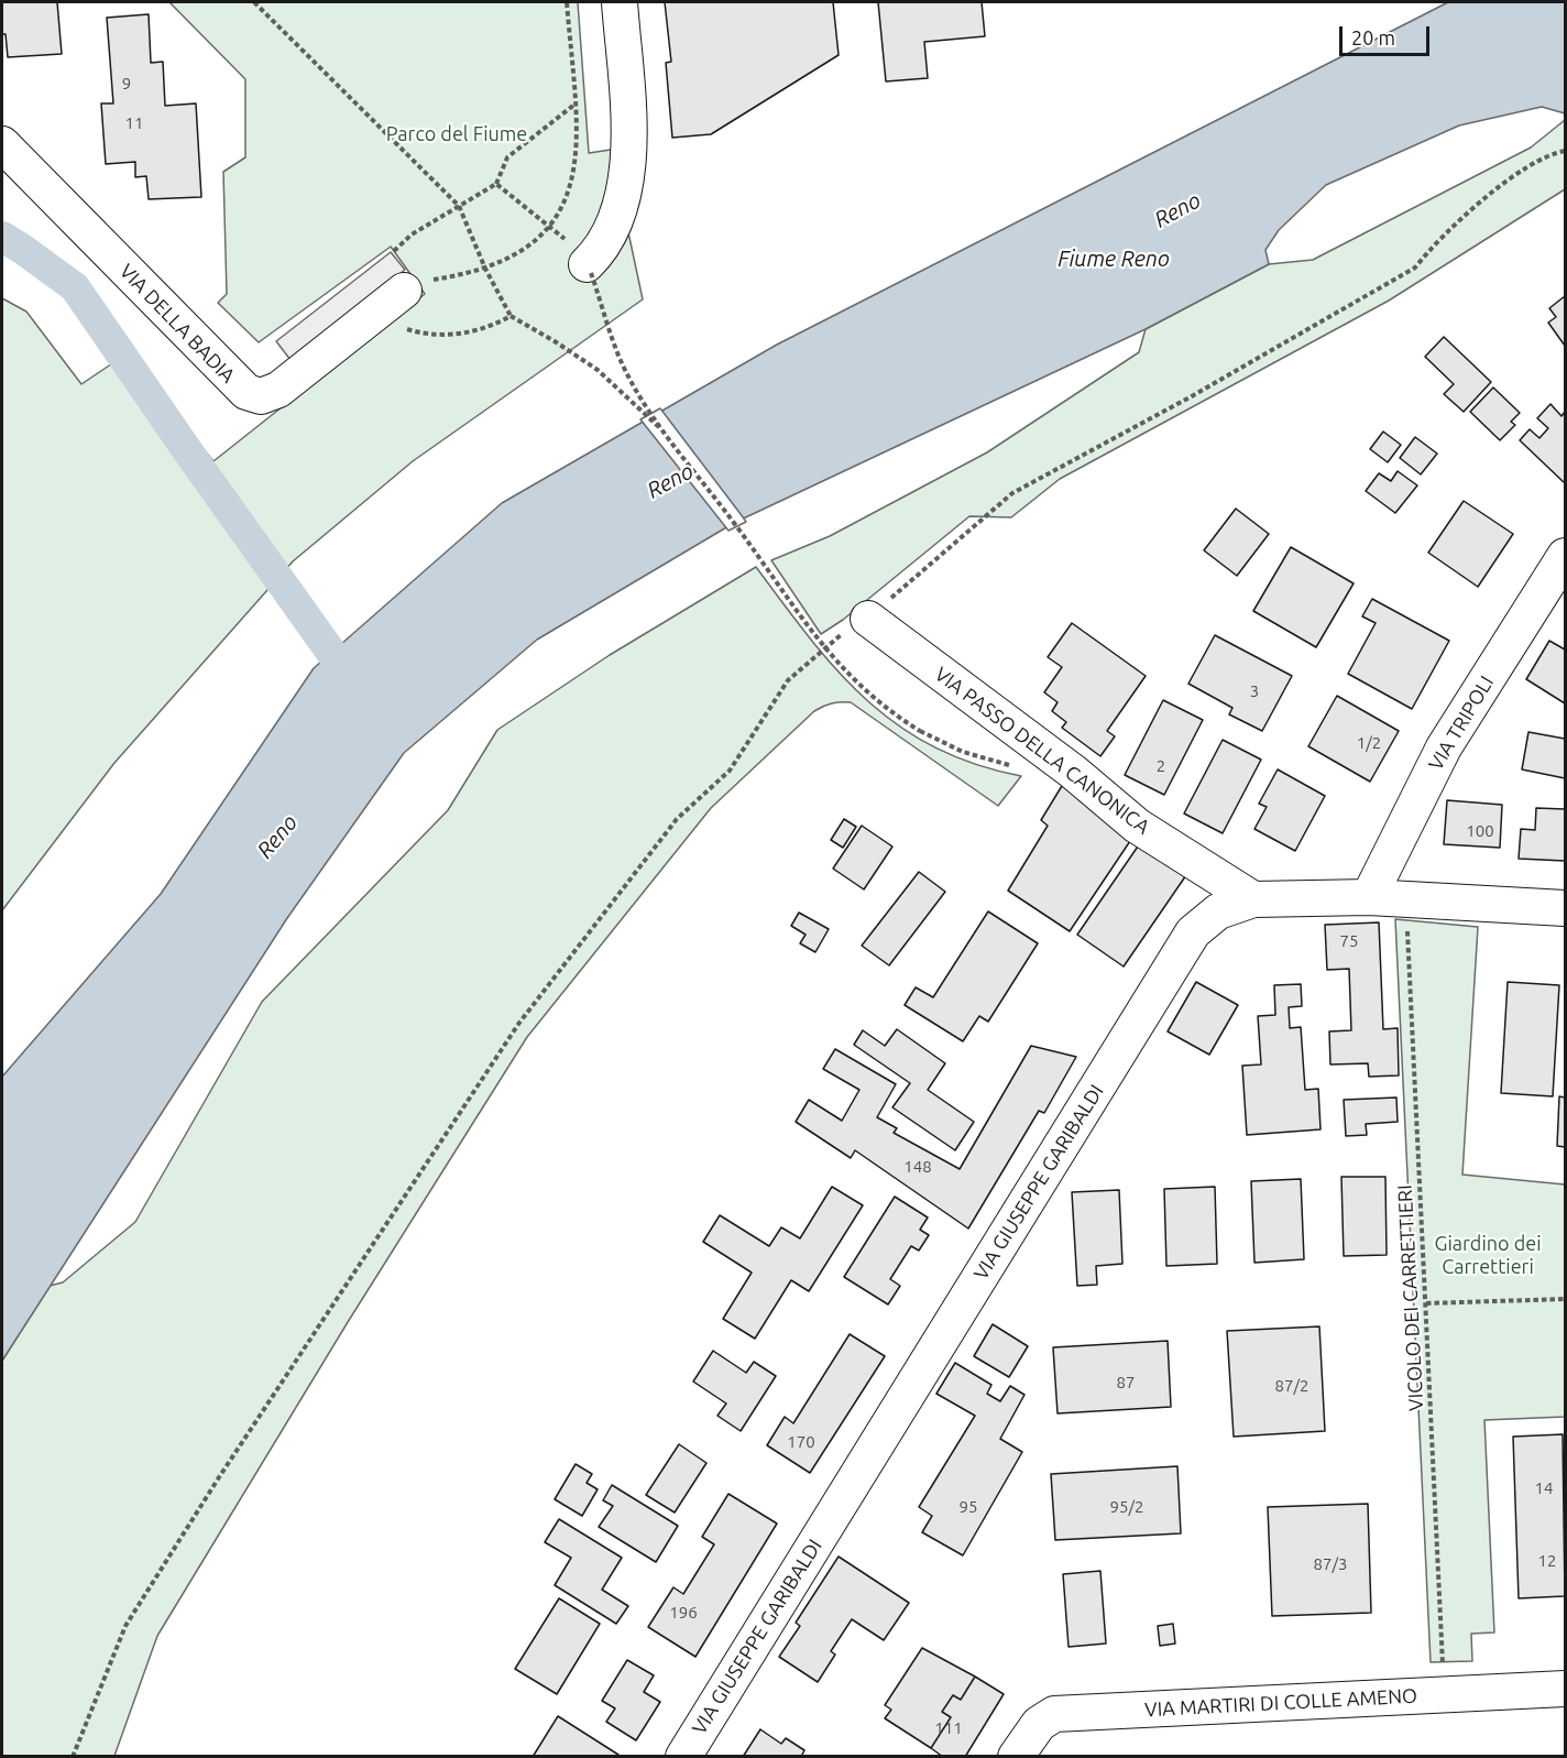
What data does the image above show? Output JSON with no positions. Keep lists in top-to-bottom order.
{
  "streets": {
    "street": [
      "VIA DELLA BADIA",
      "VIA TRIPOLI",
      "VIA PASSO DELLA CANONICA",
      "VIA GIUSEPPE GARIBALDI",
      "VIA MARTIRI DI COLLE AMENO"
    ],
    "path": ["VICOLO DEI CARRETTIERI"]
  },
  "crossings": [
    ["VIA TRIPOLI", "VIA GIUSEPPE GARIBALDI"],
    ["VIA PASSO DELLA CANONICA", "VIA GIUSEPPE GARIBALDI"],
    ["VIA GIUSEPPE GARIBALDI", "VICOLO DEI CARRETTIERI"],
    ["VICOLO DEI CARRETTIERI", "VIA MARTIRI DI COLLE AMENO"]
  ],
  "water": ["Reno", "Fiume Reno"],
  "parks": ["Parco del Fiume", "Giardino dei Carrettieri"],
  "house_numbers": [
    "9",
    "11",
    "3",
    "1/2",
    "2",
    "100",
    "75",
    "148",
    "87",
    "87/2",
    "170",
    "14",
    "95",
    "95/2",
    "12",
    "87/3",
    "196",
    "111"
  ],
  "scale_bar": "20 m"
}
